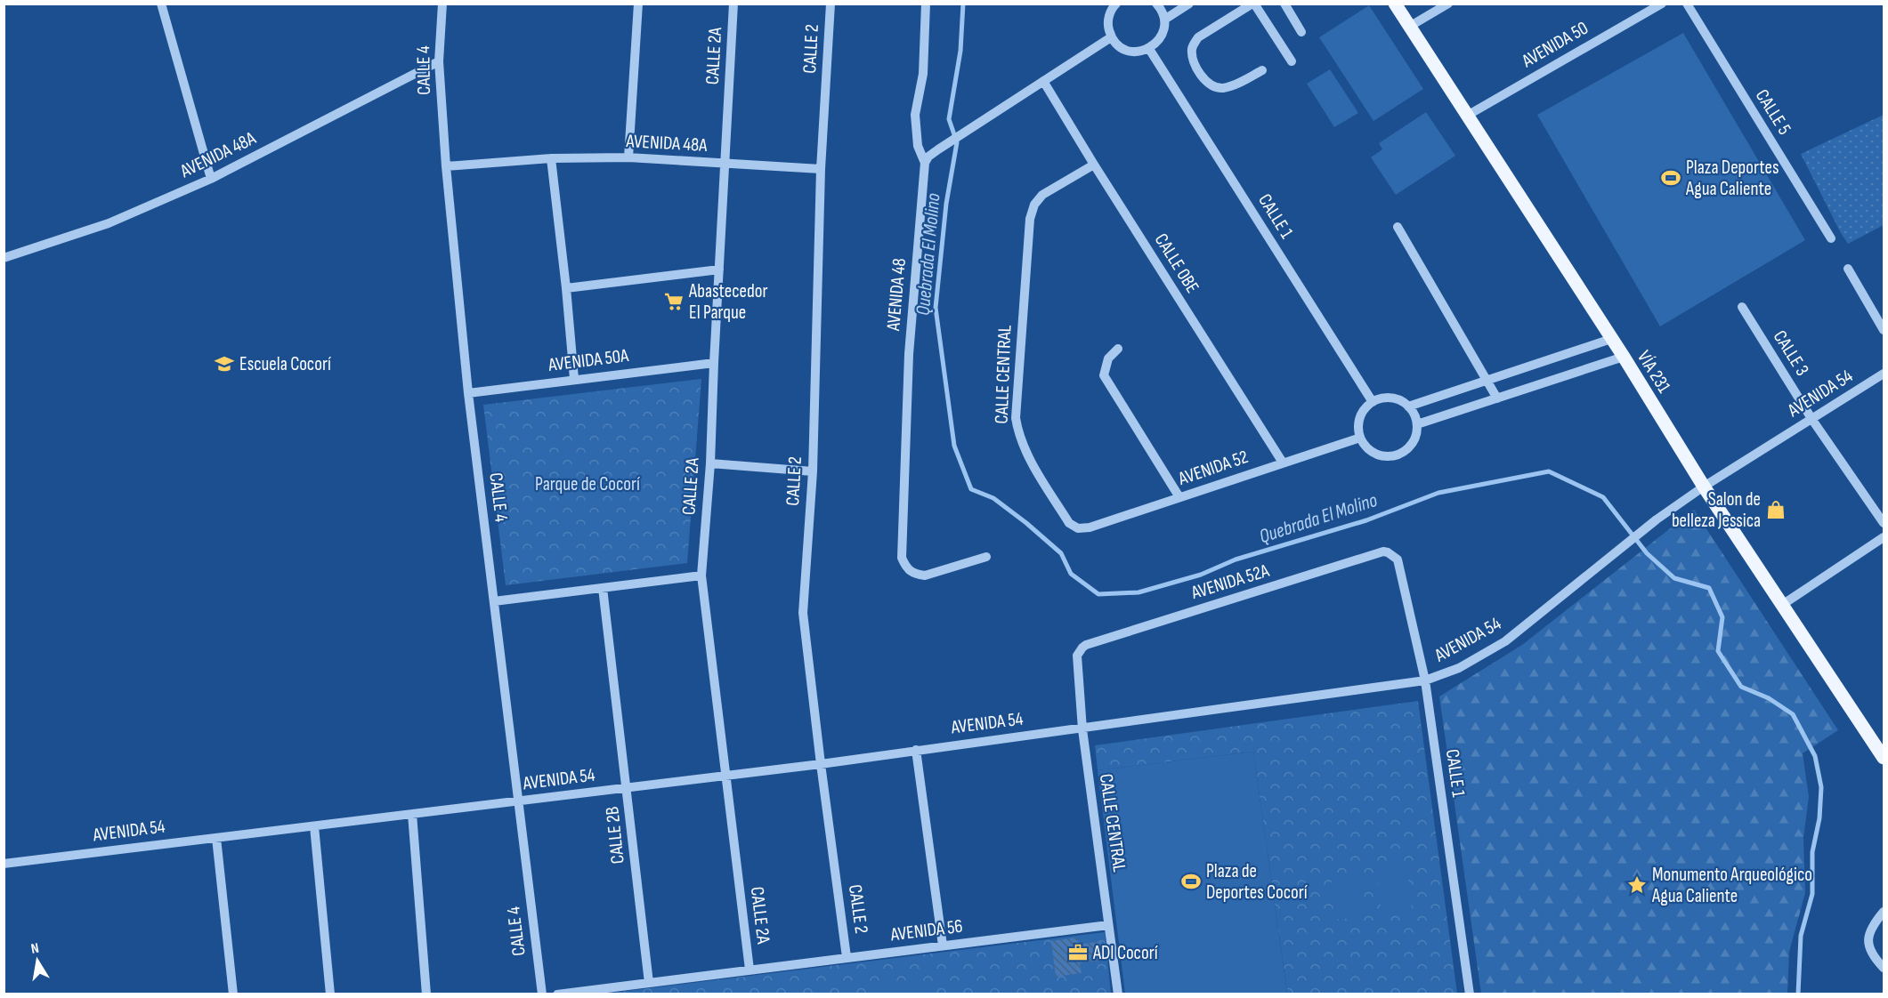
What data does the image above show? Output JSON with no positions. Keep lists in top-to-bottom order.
{
  "streets": {
    "main road": ["VÍA 231"],
    "street": [
      "AVENIDA 50",
      "CALLE 2",
      "CALLE 2A",
      "CALLE 4",
      "CALLE 5",
      "AVENIDA 48A",
      "CALLE 1",
      "CALLE 0BE",
      "AVENIDA 48",
      "CALLE 3",
      "AVENIDA 50A",
      "CALLE CENTRAL",
      "AVENIDA 54",
      "AVENIDA 52",
      "AVENIDA 52A",
      "CALLE 2B",
      "AVENIDA 56"
    ]
  },
  "crossings": [
    ["AVENIDA 50", "VÍA 231"],
    ["CALLE 2", "AVENIDA 48A"],
    ["CALLE 2", "AVENIDA 54"],
    ["CALLE 2", "AVENIDA 56"],
    ["CALLE 2A", "AVENIDA 48A"],
    ["CALLE 2A", "AVENIDA 50A"],
    ["CALLE 2A", "AVENIDA 54"],
    ["CALLE 2A", "AVENIDA 56"],
    ["CALLE 4", "AVENIDA 48A"],
    ["CALLE 4", "AVENIDA 50A"],
    ["CALLE 4", "AVENIDA 54"],
    ["CALLE 1", "AVENIDA 54"],
    ["CALLE 1", "AVENIDA 52"],
    ["CALLE 1", "AVENIDA 52A"],
    ["CALLE 0BE", "CALLE CENTRAL"],
    ["CALLE 0BE", "AVENIDA 52"],
    ["CALLE 3", "AVENIDA 54"],
    ["VÍA 231", "AVENIDA 54"],
    ["CALLE CENTRAL", "AVENIDA 54"],
    ["CALLE CENTRAL", "AVENIDA 52"],
    ["CALLE CENTRAL", "AVENIDA 52A"],
    ["CALLE CENTRAL", "AVENIDA 56"],
    ["AVENIDA 54", "CALLE 2B"],
    ["CALLE 2B", "AVENIDA 56"]
  ],
  "water": ["Quebrada El Molino"],
  "parks": ["Parque de Cocorí"],
  "places": {
    "sports": ["Plaza Deportes Agua Caliente", "Plaza de Deportes Cocorí"],
    "supermarket": ["Abastecedor El Parque"],
    "school or university": ["Escuela Cocorí"],
    "shop": ["Salon de belleza Jessica"],
    "place": ["Monumento Arqueológico Agua Caliente"],
    "office": ["ADI Cocorí"]
  },
  "north": "top"
}
